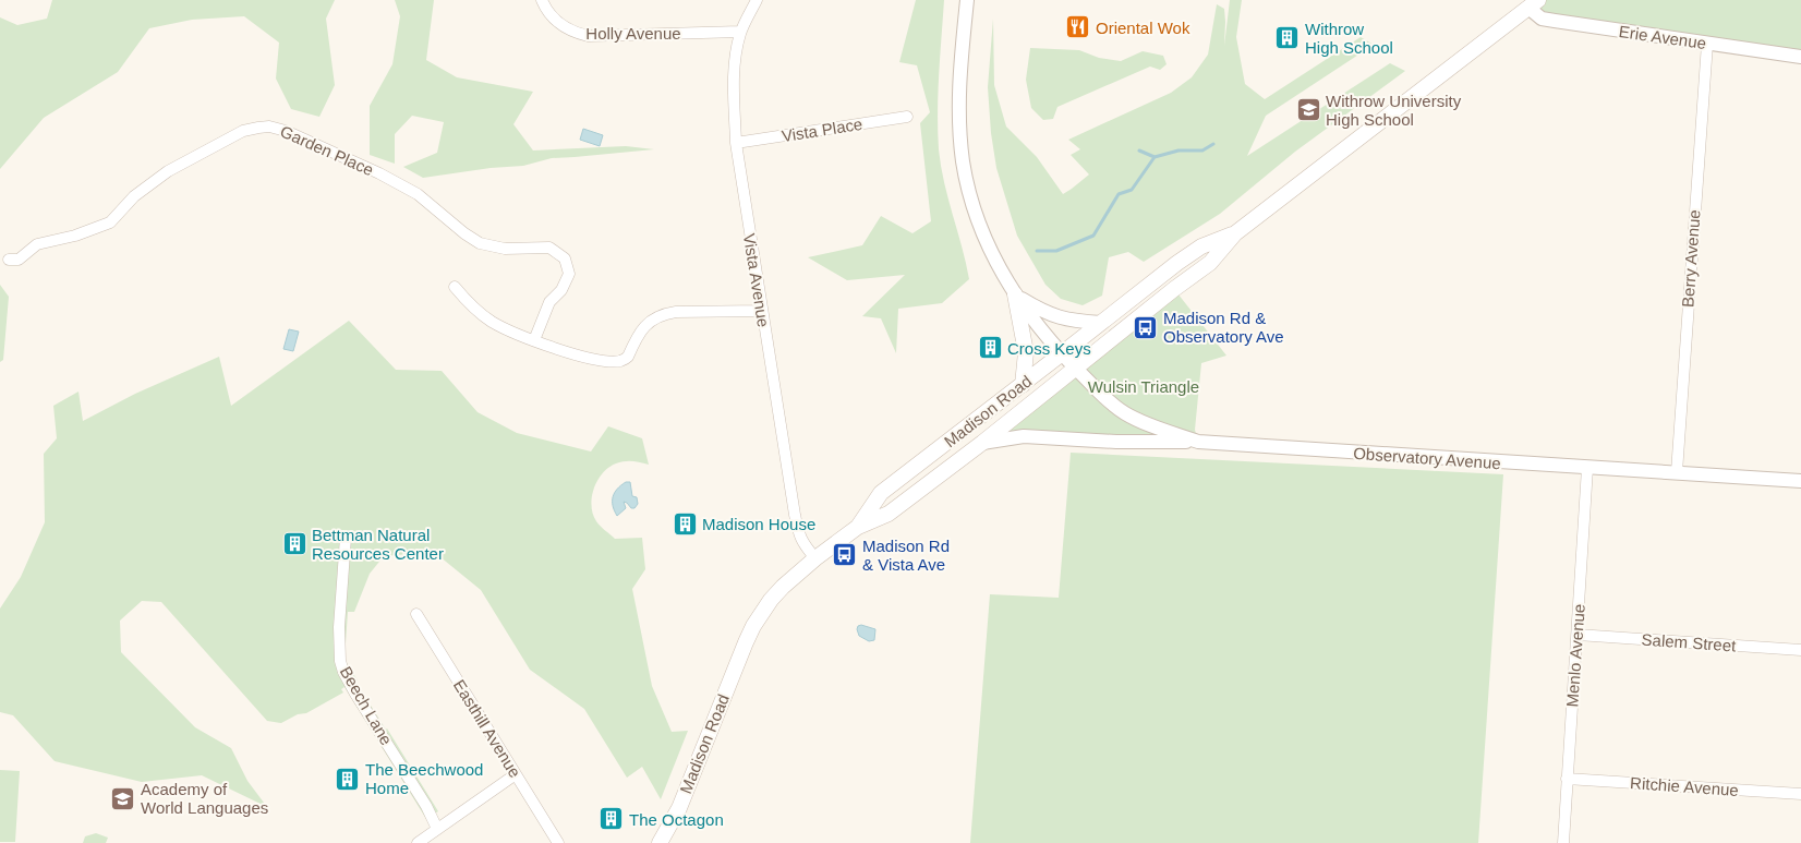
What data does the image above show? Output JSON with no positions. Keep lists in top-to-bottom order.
{
  "streets": {
    "main road": ["Madison Road"],
    "street": [
      "Holly Avenue",
      "Erie Avenue",
      "Vista Place",
      "Garden Place",
      "Berry Avenue",
      "Vista Avenue",
      "Observatory Avenue",
      "Salem Street",
      "Menlo Avenue",
      "Beech Lane",
      "Easthill Avenue",
      "Ritchie Avenue"
    ]
  },
  "crossings": [
    ["Holly Avenue", "Vista Avenue"],
    ["Erie Avenue", "Berry Avenue"],
    ["Erie Avenue", "Madison Road"],
    ["Vista Place", "Vista Avenue"],
    ["Berry Avenue", "Observatory Avenue"],
    ["Vista Avenue", "Madison Road"],
    ["Madison Road", "Observatory Avenue"],
    ["Observatory Avenue", "Menlo Avenue"],
    ["Salem Street", "Menlo Avenue"],
    ["Menlo Avenue", "Ritchie Avenue"]
  ],
  "parks": ["Wulsin Triangle"],
  "places": {
    "restaurant": ["Oriental Wok"],
    "building": [
      "Withrow High School",
      "Cross Keys",
      "Madison House",
      "Bettman Natural Resources Center",
      "The Beechwood Home",
      "The Octagon"
    ],
    "school or university": ["Withrow University High School", "Academy of World Languages"],
    "bus stop": ["Madison Rd & Observatory Ave", "Madison Rd & Vista Ave"]
  }
}
